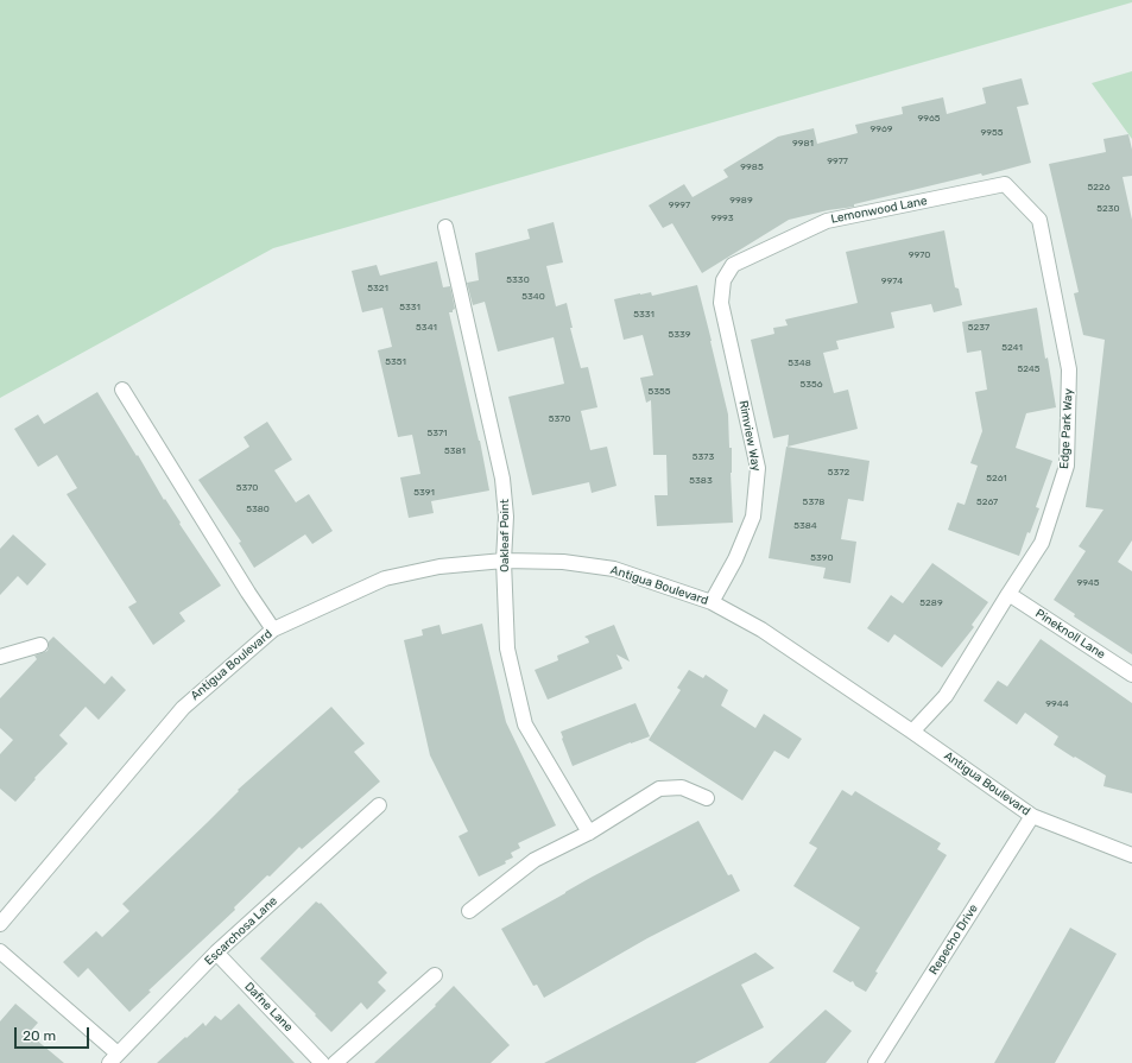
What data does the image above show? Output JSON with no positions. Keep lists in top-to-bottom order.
{
  "streets": {
    "street": [
      "Lemonwood Lane",
      "Edge Park Way",
      "Rimview Way",
      "Oakleaf Point",
      "Antigua Boulevard",
      "Pineknoll Lane",
      "Escarchosa Lane",
      "Repecho Drive",
      "Dafne Lane"
    ]
  },
  "crossings": [
    ["Lemonwood Lane", "Edge Park Way"],
    ["Lemonwood Lane", "Rimview Way"],
    ["Edge Park Way", "Antigua Boulevard"],
    ["Edge Park Way", "Pineknoll Lane"],
    ["Rimview Way", "Antigua Boulevard"],
    ["Oakleaf Point", "Antigua Boulevard"],
    ["Antigua Boulevard", "Repecho Drive"],
    ["Escarchosa Lane", "Dafne Lane"]
  ],
  "house_numbers": [
    "9965",
    "9969",
    "9955",
    "9981",
    "9977",
    "9985",
    "5226",
    "9989",
    "9997",
    "5230",
    "9993",
    "9970",
    "5330",
    "9974",
    "5321",
    "5340",
    "5331",
    "5331",
    "5341",
    "5237",
    "5339",
    "5241",
    "5351",
    "5348",
    "5245",
    "5356",
    "5355",
    "5370",
    "5371",
    "5381",
    "5373",
    "5372",
    "5261",
    "5383",
    "5370",
    "5391",
    "5378",
    "5267",
    "5380",
    "5384",
    "5390",
    "9945",
    "5289",
    "9944"
  ],
  "scale_bar": "20 m"
}
